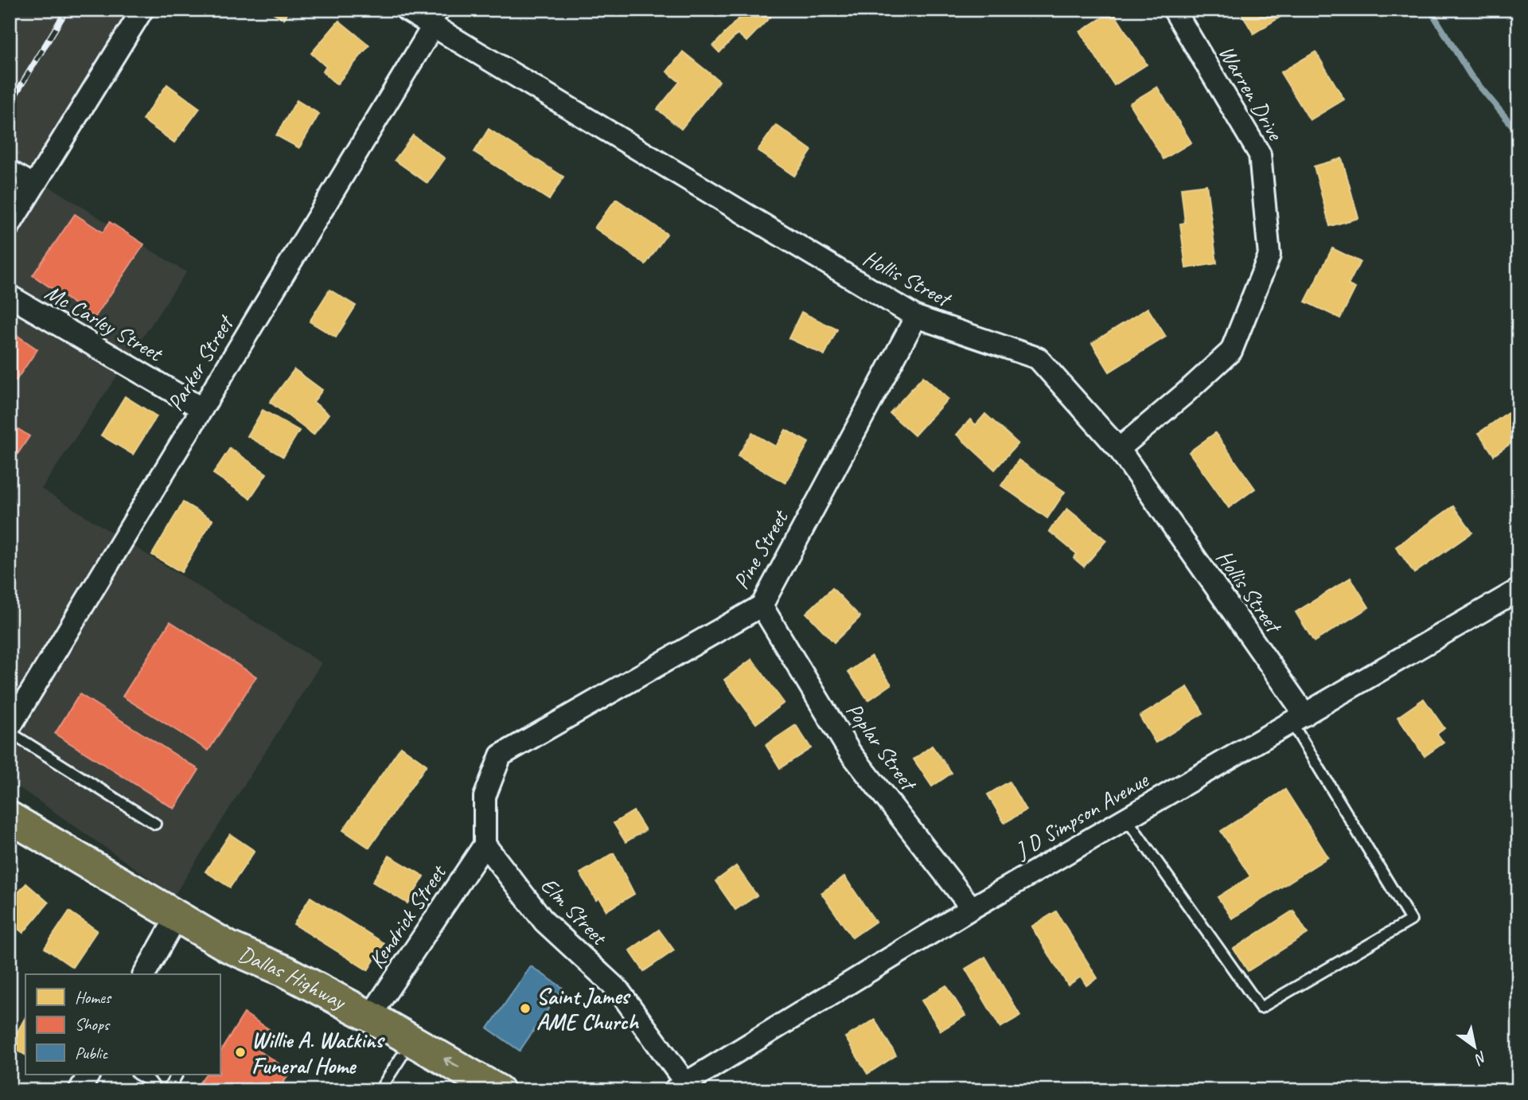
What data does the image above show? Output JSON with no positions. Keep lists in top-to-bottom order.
{
  "streets": {
    "main road": ["Dallas Highway"],
    "street": [
      "Warren Drive",
      "Hollis Street",
      "Mc Carley Street",
      "Parker Street",
      "Pine Street",
      "Poplar Street",
      "J D Simpson Avenue",
      "Elm Street",
      "Kendrick Street"
    ]
  },
  "crossings": [
    ["Warren Drive", "Hollis Street"],
    ["Hollis Street", "Parker Street"],
    ["Hollis Street", "Pine Street"],
    ["Hollis Street", "J D Simpson Avenue"],
    ["Mc Carley Street", "Parker Street"],
    ["Pine Street", "Poplar Street"],
    ["Pine Street", "Elm Street"],
    ["Pine Street", "Kendrick Street"],
    ["Poplar Street", "J D Simpson Avenue"],
    ["J D Simpson Avenue", "Elm Street"],
    ["Elm Street", "Kendrick Street"],
    ["Kendrick Street", "Dallas Highway"]
  ],
  "places": ["Saint James AME Church", "Willie A. Watkins Funeral Home"],
  "legend": ["Homes", "Shops", "Public"],
  "north": "bottom right"
}
